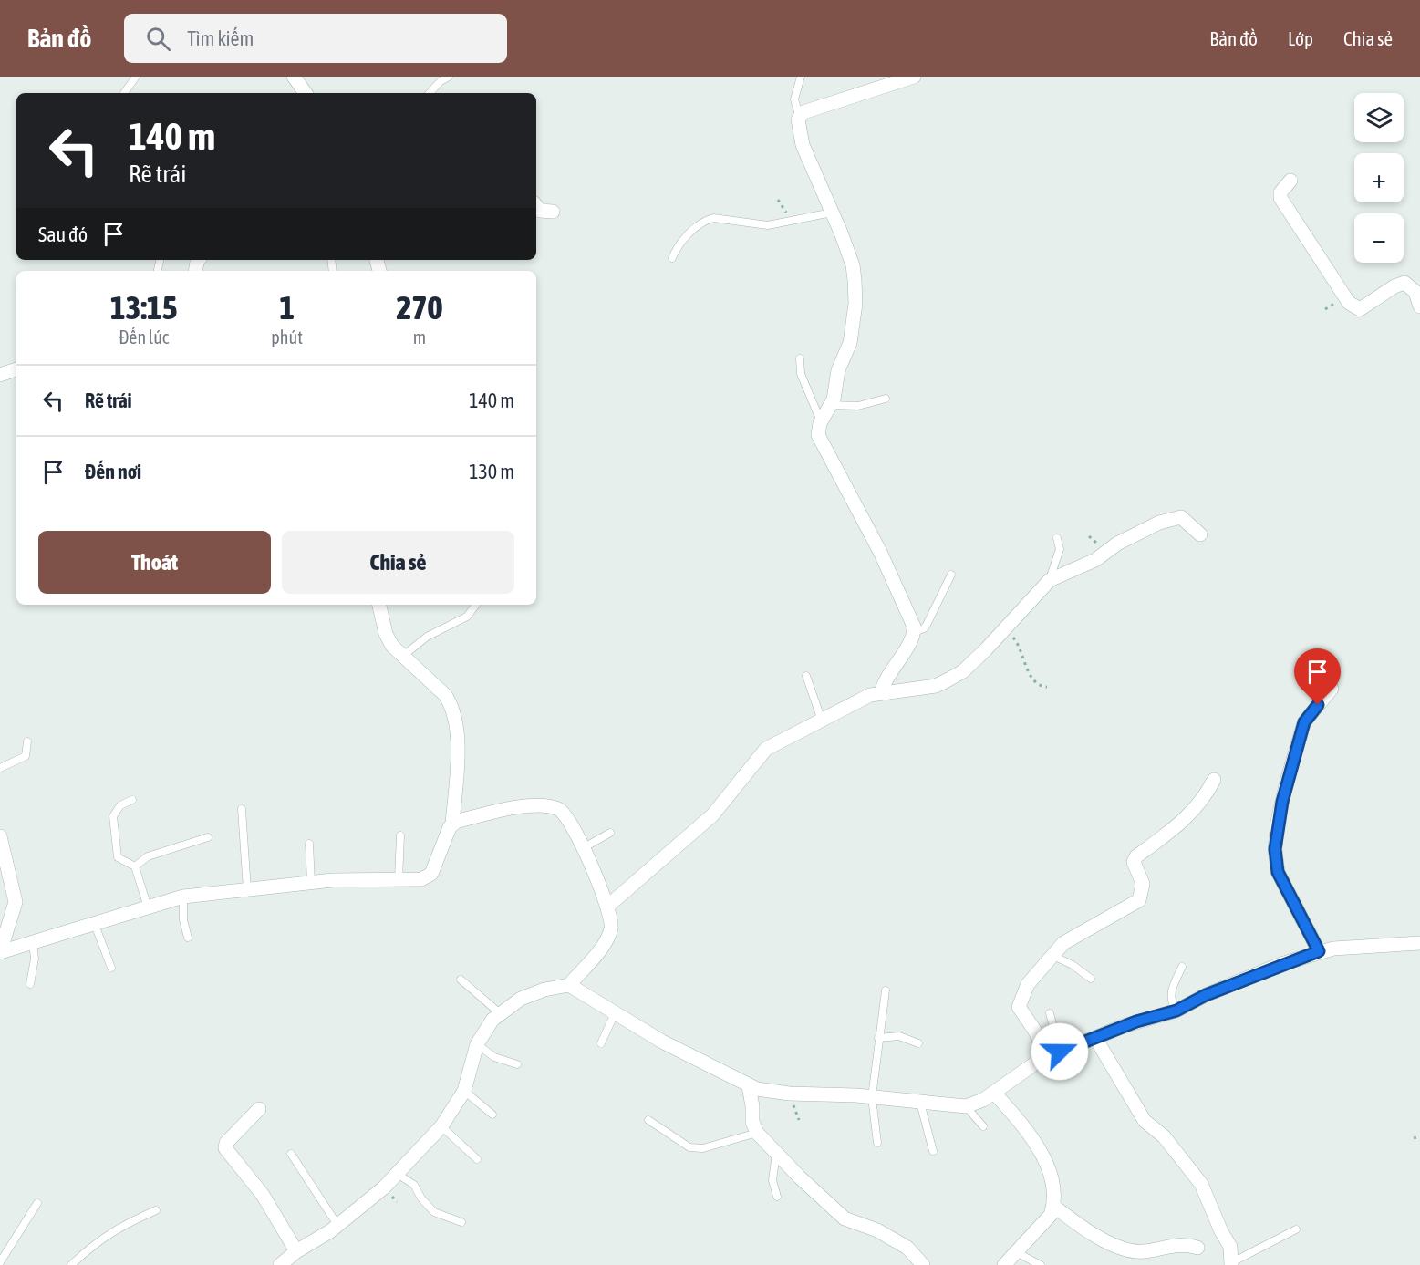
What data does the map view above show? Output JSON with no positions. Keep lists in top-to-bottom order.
{
  "page": {
    "header": "Bản đồ",
    "search": "Tìm kiếm",
    "nav": ["Bản đồ", "Lớp", "Chia sẻ"],
    "map_buttons": ["+", "−"],
    "turn": ["140 m", "Rẽ trái"],
    "then": "Sau đó",
    "eta": [
      "13:15",
      "Đến lúc",
      "1",
      "phút",
      "270",
      "m"
    ],
    "list": [
      {
        "name": "Rẽ trái",
        "value": "140 m"
      },
      {
        "name": "Đến nơi",
        "value": "130 m"
      }
    ],
    "buttons": ["Thoát", "Chia sẻ"]
  }
}
